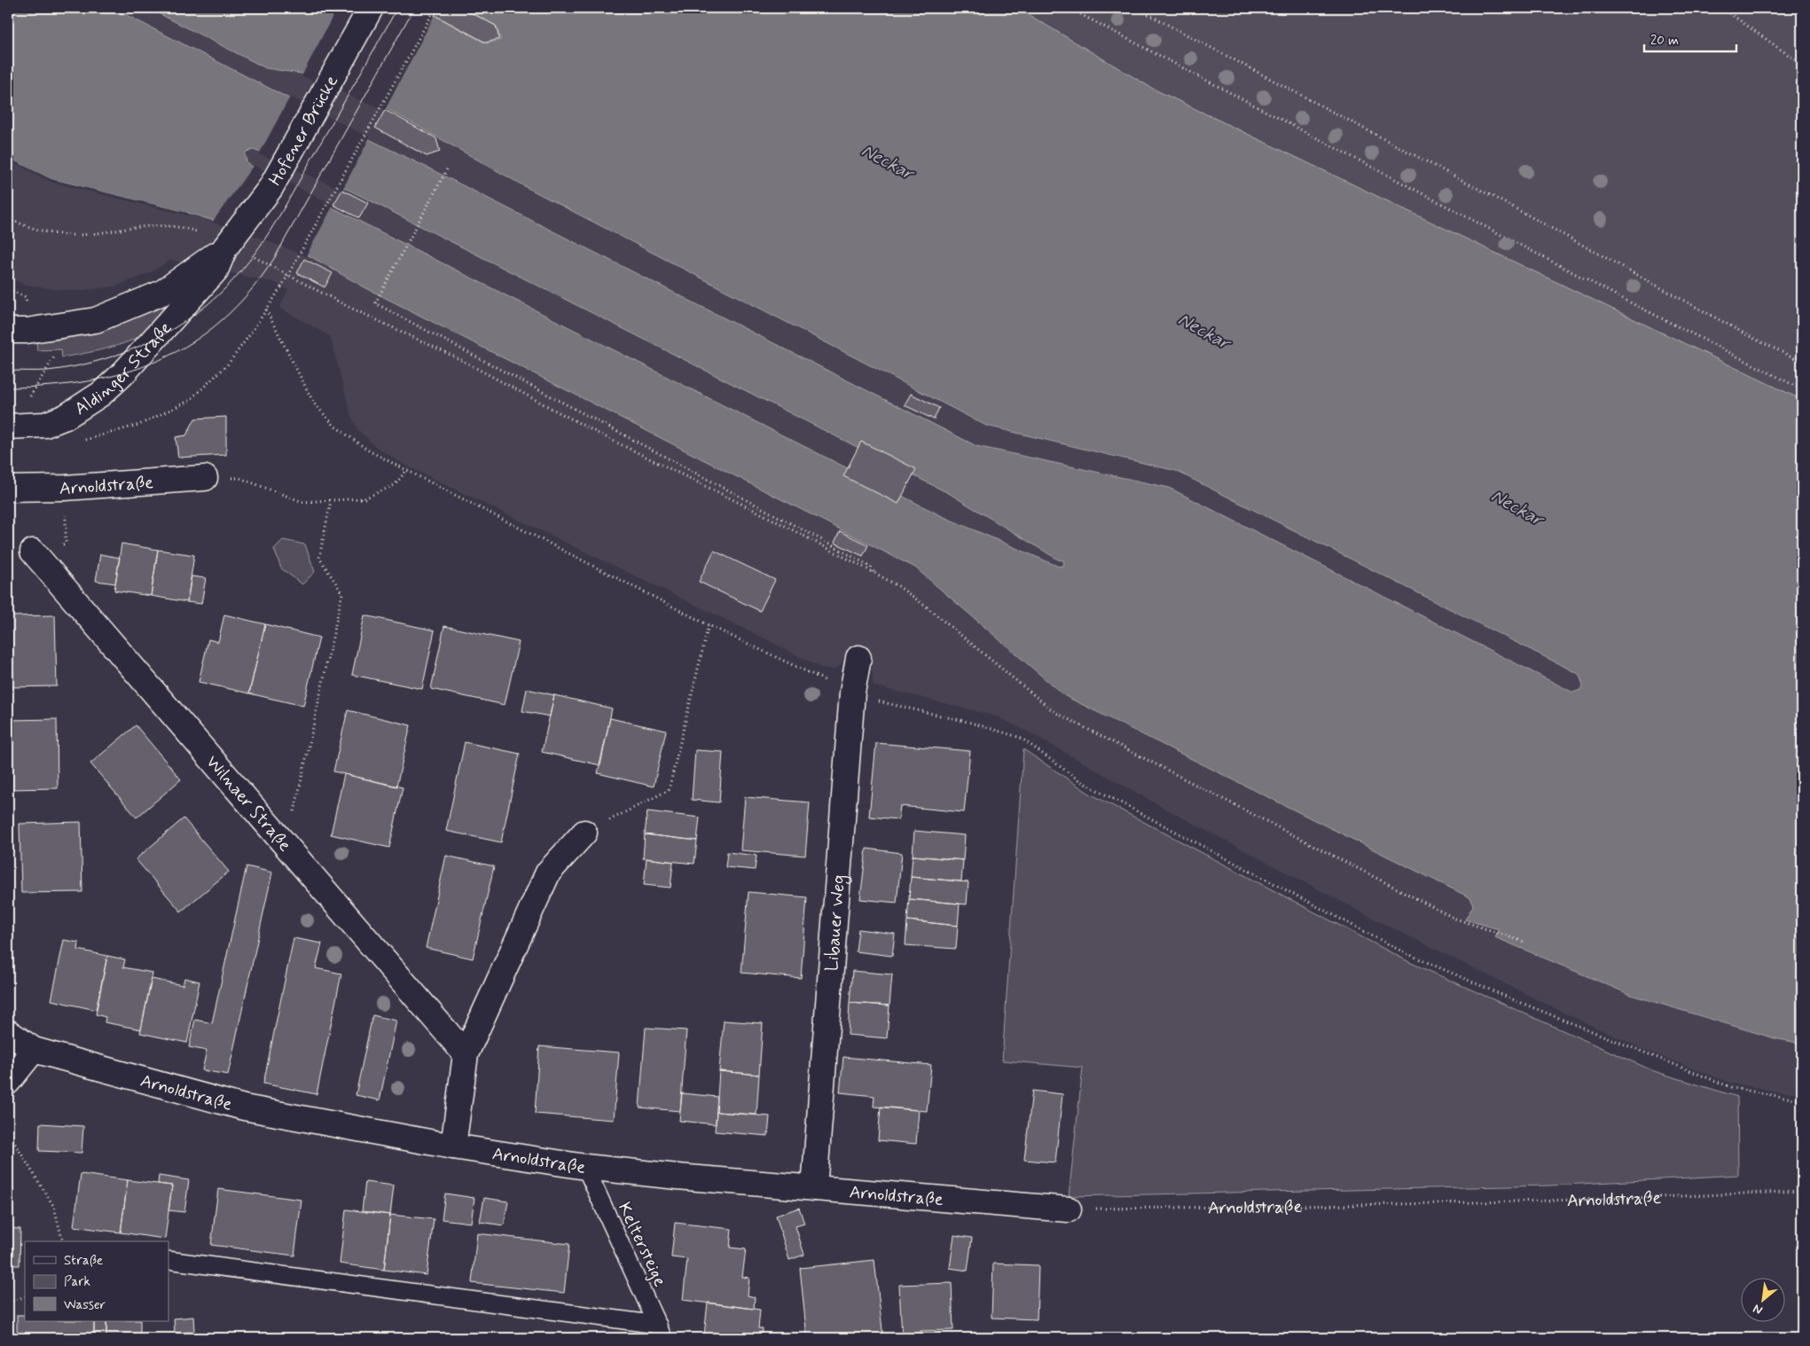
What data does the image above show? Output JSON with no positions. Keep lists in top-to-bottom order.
{
  "streets": {
    "street": [
      "Hofener Brücke",
      "Aldinger Straße",
      "Arnoldstraße",
      "Wilnaer Straße",
      "Libauer Weg"
    ],
    "lane": ["Keltersteige"]
  },
  "crossings": [
    ["Hofener Brücke", "Aldinger Straße"],
    ["Arnoldstraße", "Libauer Weg"],
    ["Arnoldstraße", "Keltersteige"]
  ],
  "water": ["Neckar"],
  "legend": ["Straße", "Park", "Wasser"],
  "scale_bar": "20 m",
  "north": "bottom left"
}
